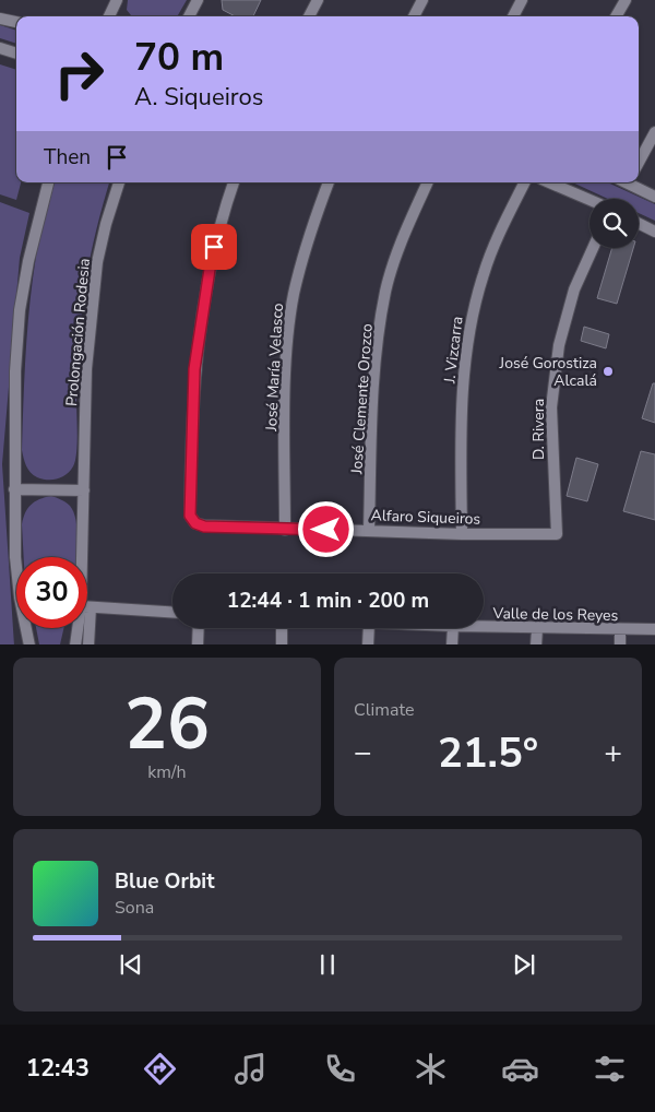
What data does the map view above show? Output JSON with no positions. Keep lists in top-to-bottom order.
{
  "streets": {
    "street": [
      "Prolongación Rodesia",
      "J. Vizcarra",
      "José María Velasco",
      "José Clemente Orozco",
      "D. Rivera",
      "Alfaro Siqueiros",
      "Valle de los Reyes"
    ]
  },
  "crossings": [
    ["J. Vizcarra", "Alfaro Siqueiros"],
    ["José María Velasco", "Alfaro Siqueiros"],
    ["José Clemente Orozco", "Alfaro Siqueiros"],
    ["D. Rivera", "Alfaro Siqueiros"]
  ],
  "places": ["José Gorostiza Alcalá"],
  "page": {
    "turn": ["70 m", "A. Siqueiros"],
    "then": "Then",
    "limit": "30",
    "trip": "12:44 · 1 min · 200 m",
    "tile": [
      ["26", "km/h"],
      "Climate"
    ],
    "heat": ["−", "21.5°", "+"],
    "song": ["Blue Orbit", "Sona"],
    "tabs": "12:43"
  }
}
